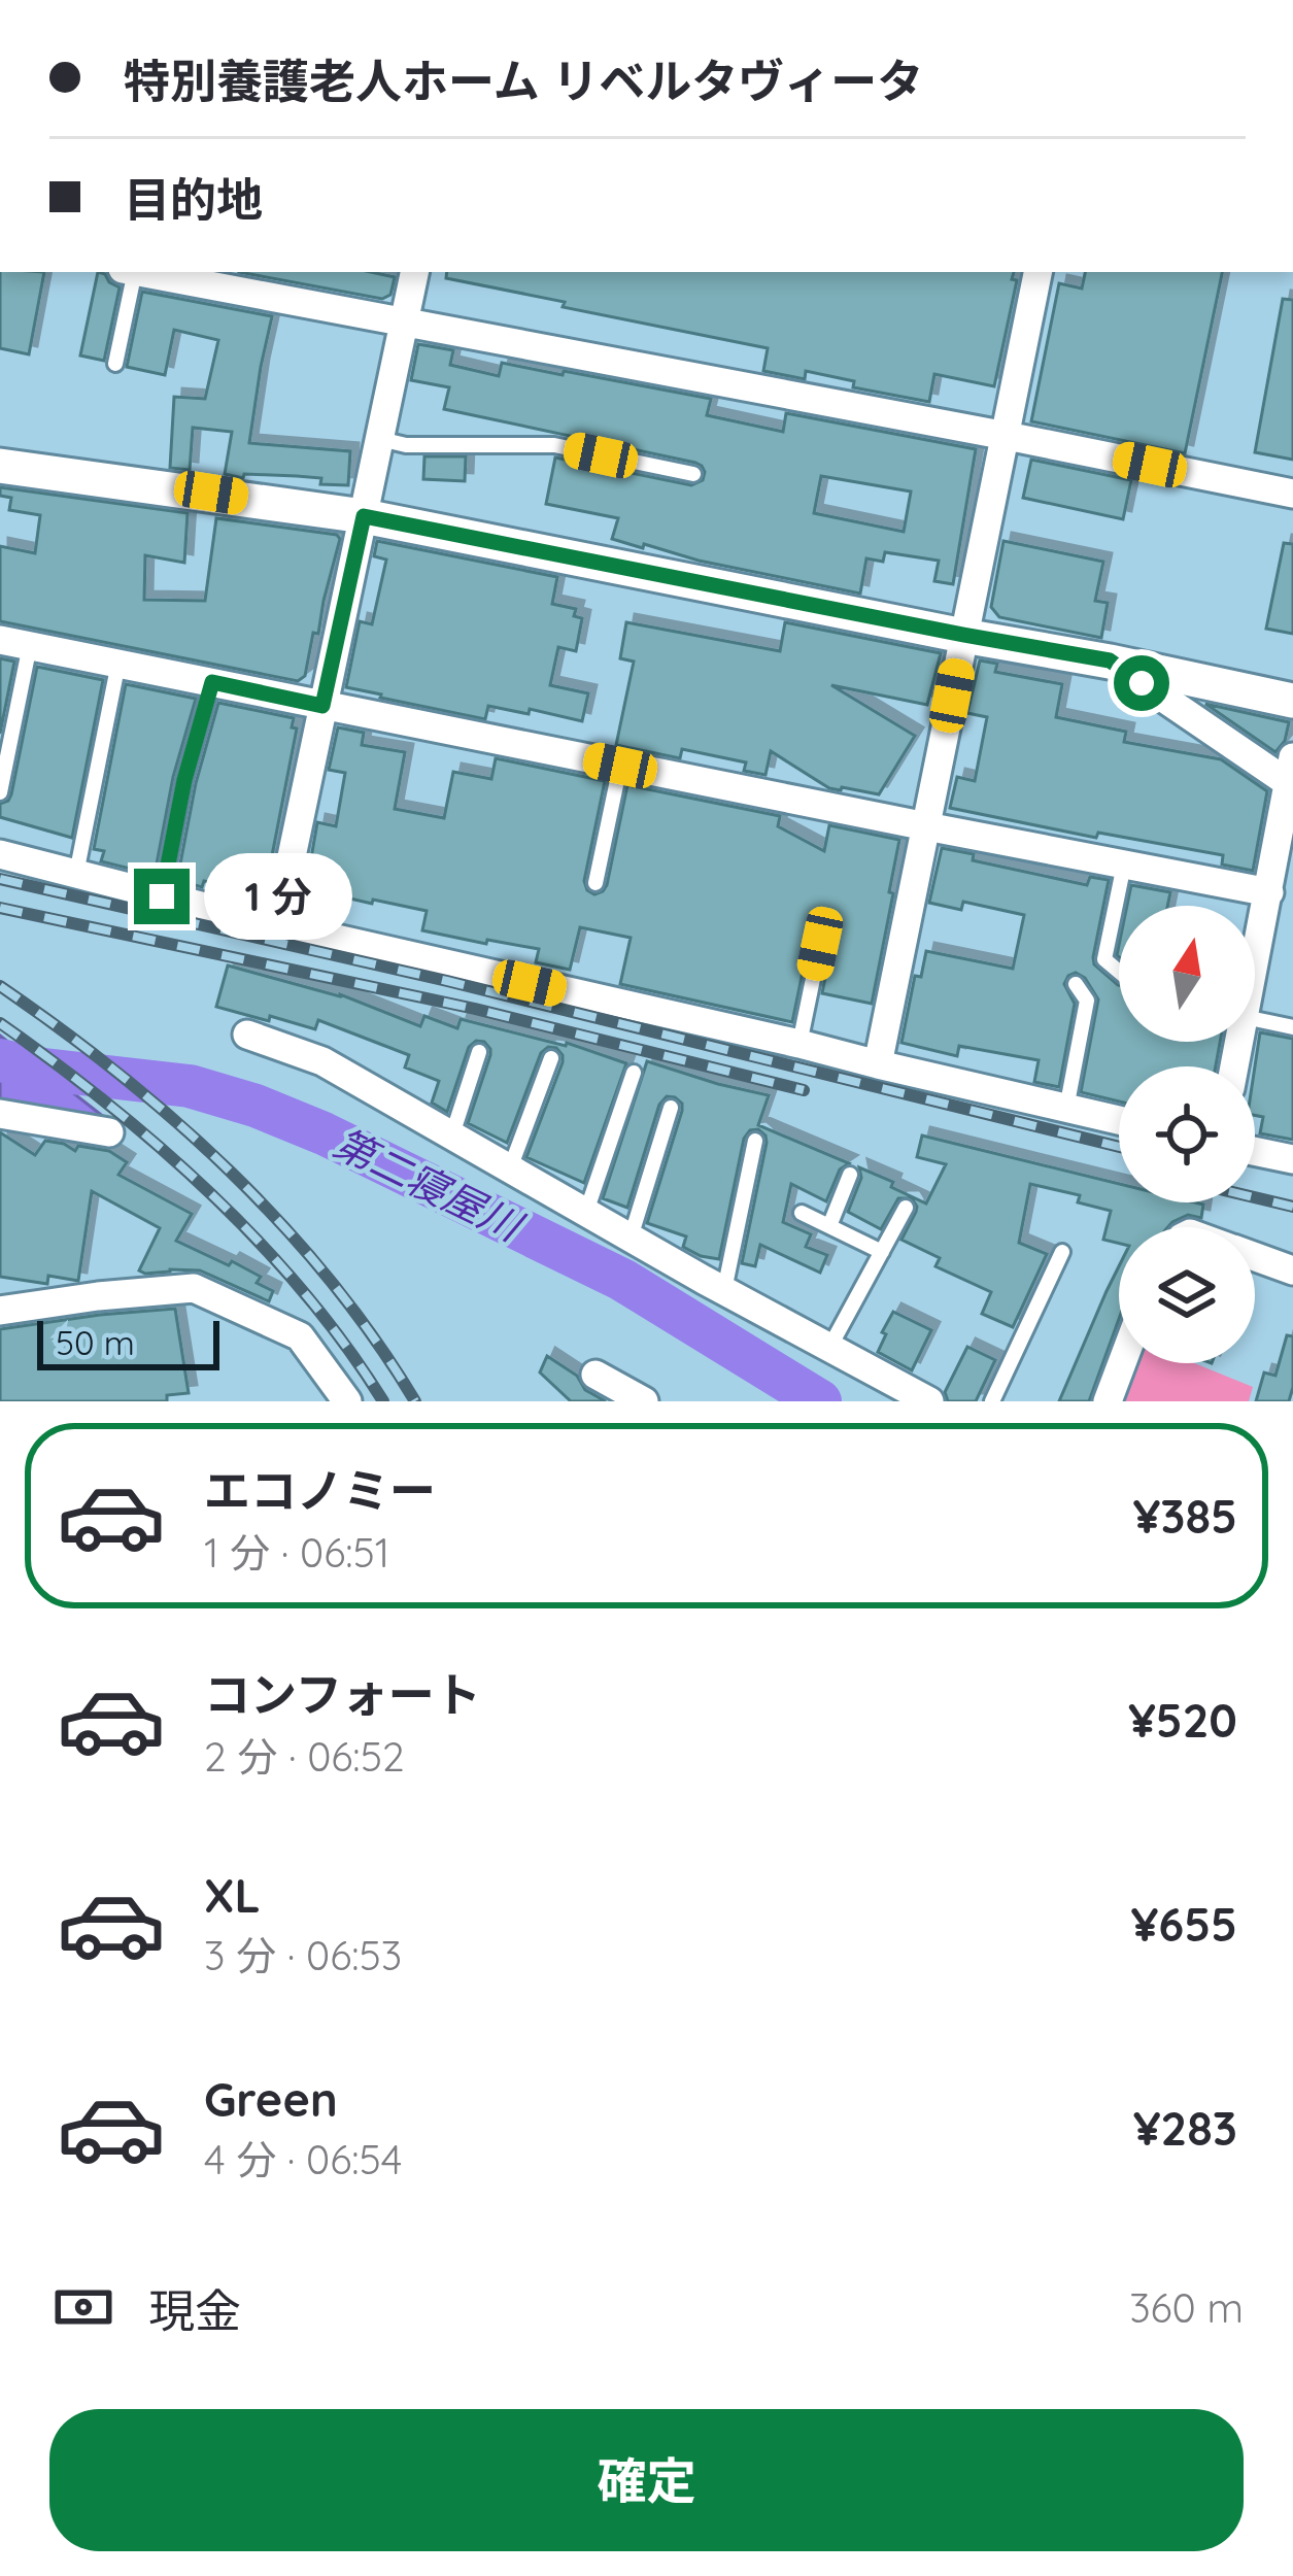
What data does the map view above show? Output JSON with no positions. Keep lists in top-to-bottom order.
{
  "water": ["第二寝屋川"],
  "scale_bar": "50 m",
  "north": "top",
  "page": {
    "banner": ["特別養護老人ホーム リベルタヴィータ", "目的地"],
    "bubble": "1 分",
    "scale": "50 m",
    "list": [
      {
        "name": "エコノミー",
        "note": "1 分 · 06:51",
        "value": "¥385"
      },
      {
        "name": "コンフォート",
        "note": "2 分 · 06:52",
        "value": "¥520"
      },
      {
        "name": "XL",
        "note": "3 分 · 06:53",
        "value": "¥655"
      },
      {
        "name": "Green",
        "note": "4 分 · 06:54",
        "value": "¥283"
      }
    ],
    "pay": ["現金", "360 m"],
    "buttons": "確定"
  }
}
